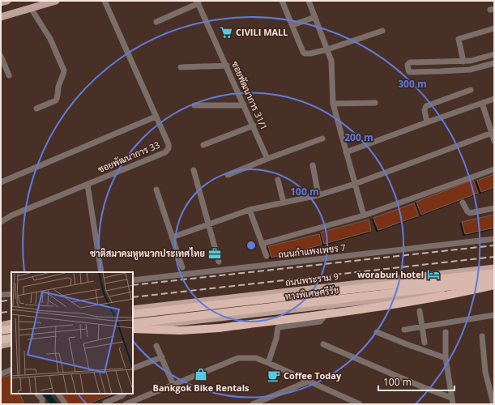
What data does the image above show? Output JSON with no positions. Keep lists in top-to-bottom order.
{
  "streets": {
    "highway": ["ทางพิเศษศรีรัช"],
    "main road": ["ถนนพระราม 9"],
    "street": ["ซอยพัฒนาการ 31/1", "ซอยพัฒนาการ 33", "ถนนกำแพงเพชร 7"]
  },
  "places": {
    "supermarket": ["CIVILI MALL"],
    "office": ["ชาติสมาคมหูหนวกประเทศไทย"],
    "hotel": ["woraburi hotel"],
    "shop": ["Bankgok Bike Rentals"],
    "cafe": ["Coffee Today"]
  },
  "scale_bar": "100 m",
  "rings": ["300 m", "200 m", "100 m"]
}
